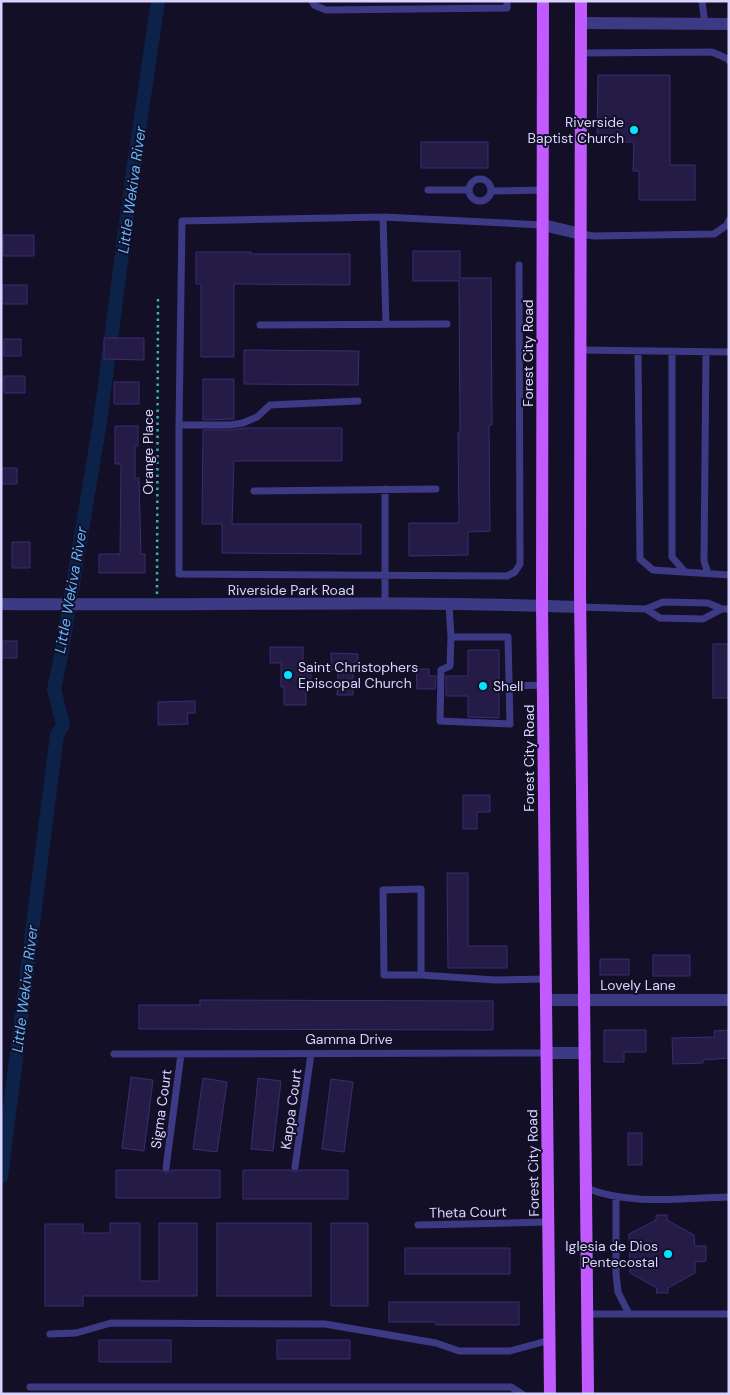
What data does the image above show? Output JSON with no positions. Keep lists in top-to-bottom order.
{
  "streets": {
    "main road": ["Forest City Road"],
    "street": ["Riverside Park Road", "Lovely Lane", "Gamma Drive"],
    "lane": ["Sigma Court", "Kappa Court", "Theta Court"],
    "path": ["Orange Place"]
  },
  "crossings": [
    ["Forest City Road", "Riverside Park Road"],
    ["Forest City Road", "Lovely Lane"],
    ["Forest City Road", "Gamma Drive"],
    ["Forest City Road", "Theta Court"],
    ["Orange Place", "Riverside Park Road"],
    ["Gamma Drive", "Sigma Court"],
    ["Gamma Drive", "Kappa Court"]
  ],
  "water": ["Little Wekiva River"],
  "places": [
    "Riverside Baptist Church",
    "Saint Christophers Episcopal Church",
    "Shell",
    "Iglesia de Dios Pentecostal"
  ]
}
